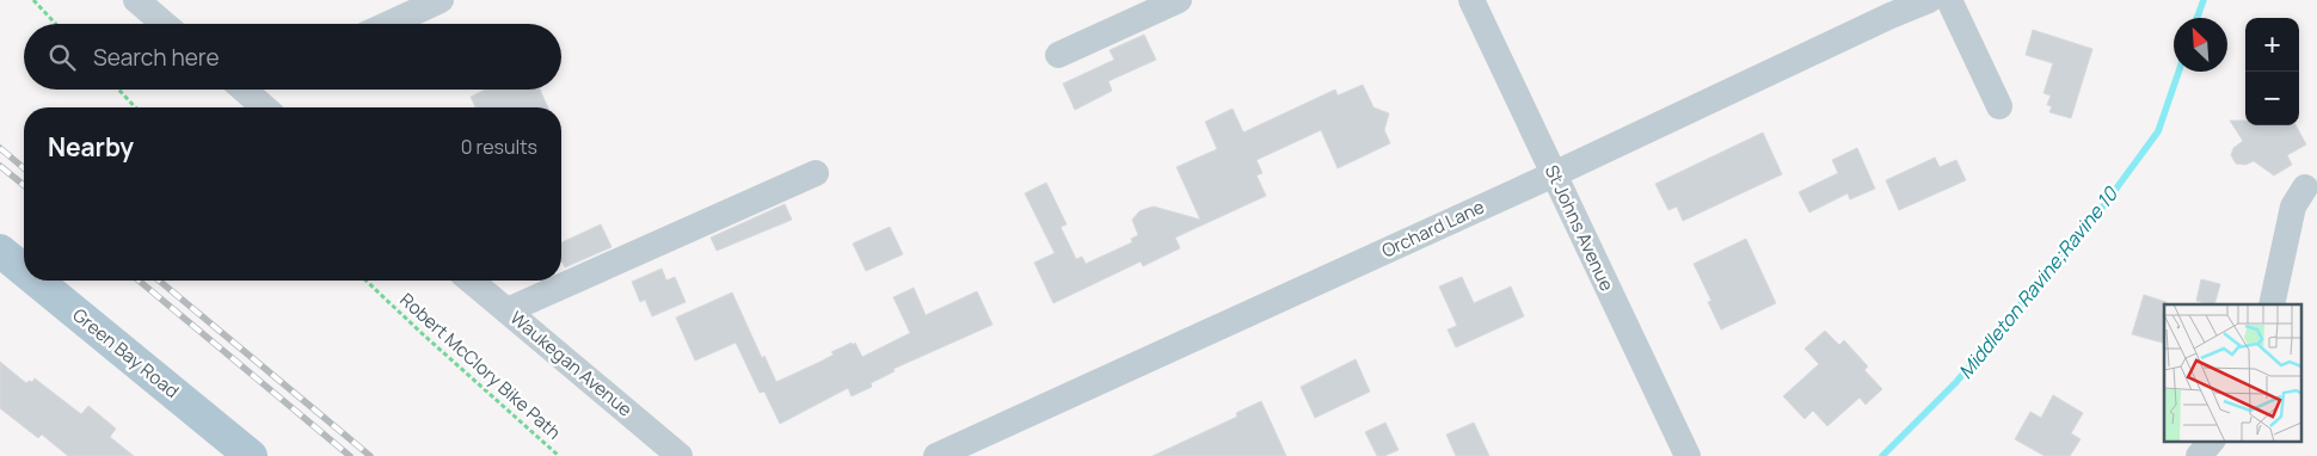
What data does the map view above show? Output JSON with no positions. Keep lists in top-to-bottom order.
{
  "streets": {
    "main road": ["Green Bay Road"],
    "street": ["St Johns Avenue", "Orchard Lane", "Waukegan Avenue"],
    "path": ["Robert McClory Bike Path"]
  },
  "crossings": [
    ["St Johns Avenue", "Orchard Lane"]
  ],
  "water": ["Middleton Ravine;Ravine 10"],
  "north": "top left",
  "page": {
    "map_buttons": ["+", "−"],
    "search": "Search here",
    "heading": ["Nearby", "0 results"]
  }
}
